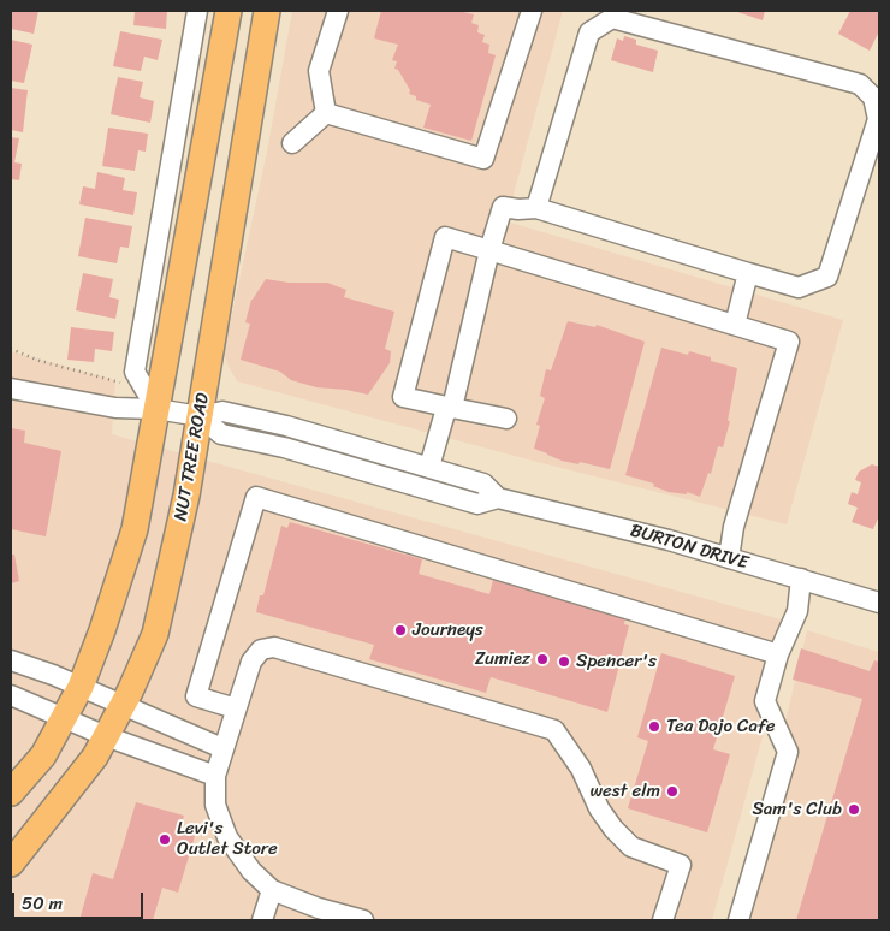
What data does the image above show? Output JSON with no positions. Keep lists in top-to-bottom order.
{
  "streets": {
    "main road": ["NUT TREE ROAD"],
    "street": ["BURTON DRIVE"]
  },
  "crossings": [
    ["NUT TREE ROAD", "BURTON DRIVE"]
  ],
  "places": [
    "Journeys",
    "Zumiez",
    "Spencer's",
    "Tea Dojo Cafe",
    "west elm",
    "Sam's Club",
    "Levi's Outlet Store"
  ],
  "scale_bar": "50 m"
}
